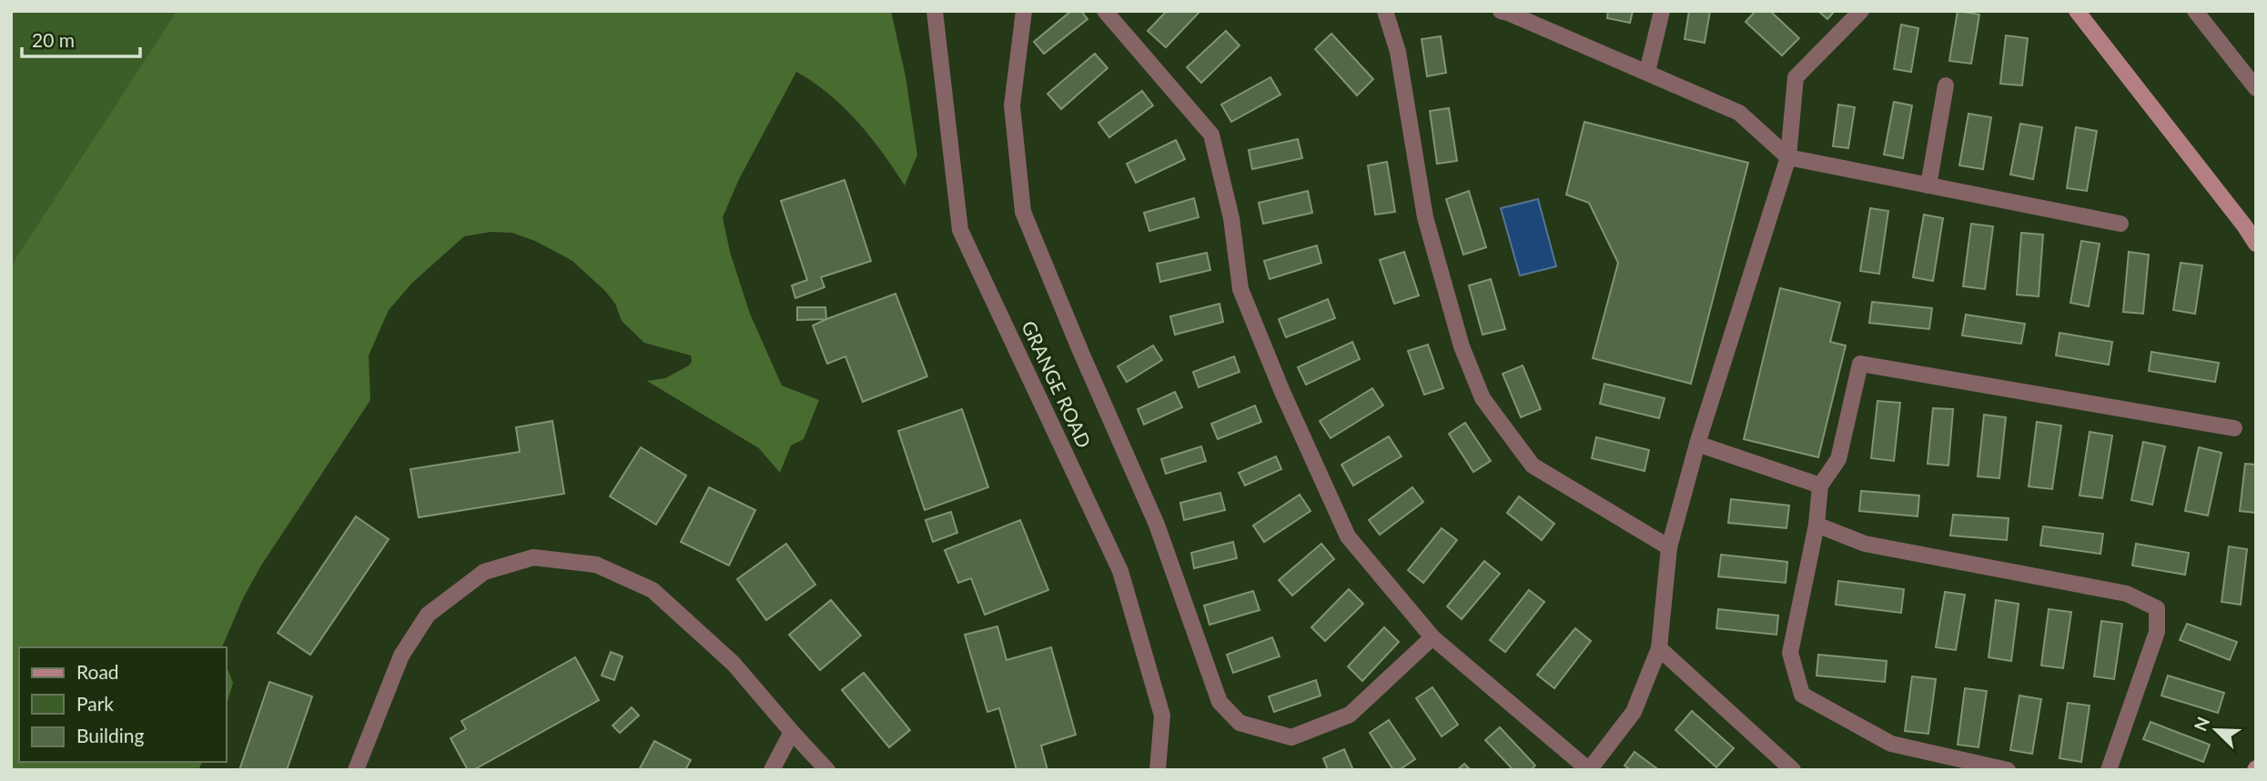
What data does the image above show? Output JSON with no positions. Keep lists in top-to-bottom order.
{
  "streets": {
    "street": ["GRANGE ROAD"]
  },
  "legend": ["Road", "Park", "Building"],
  "scale_bar": "20 m",
  "north": "top left"
}
